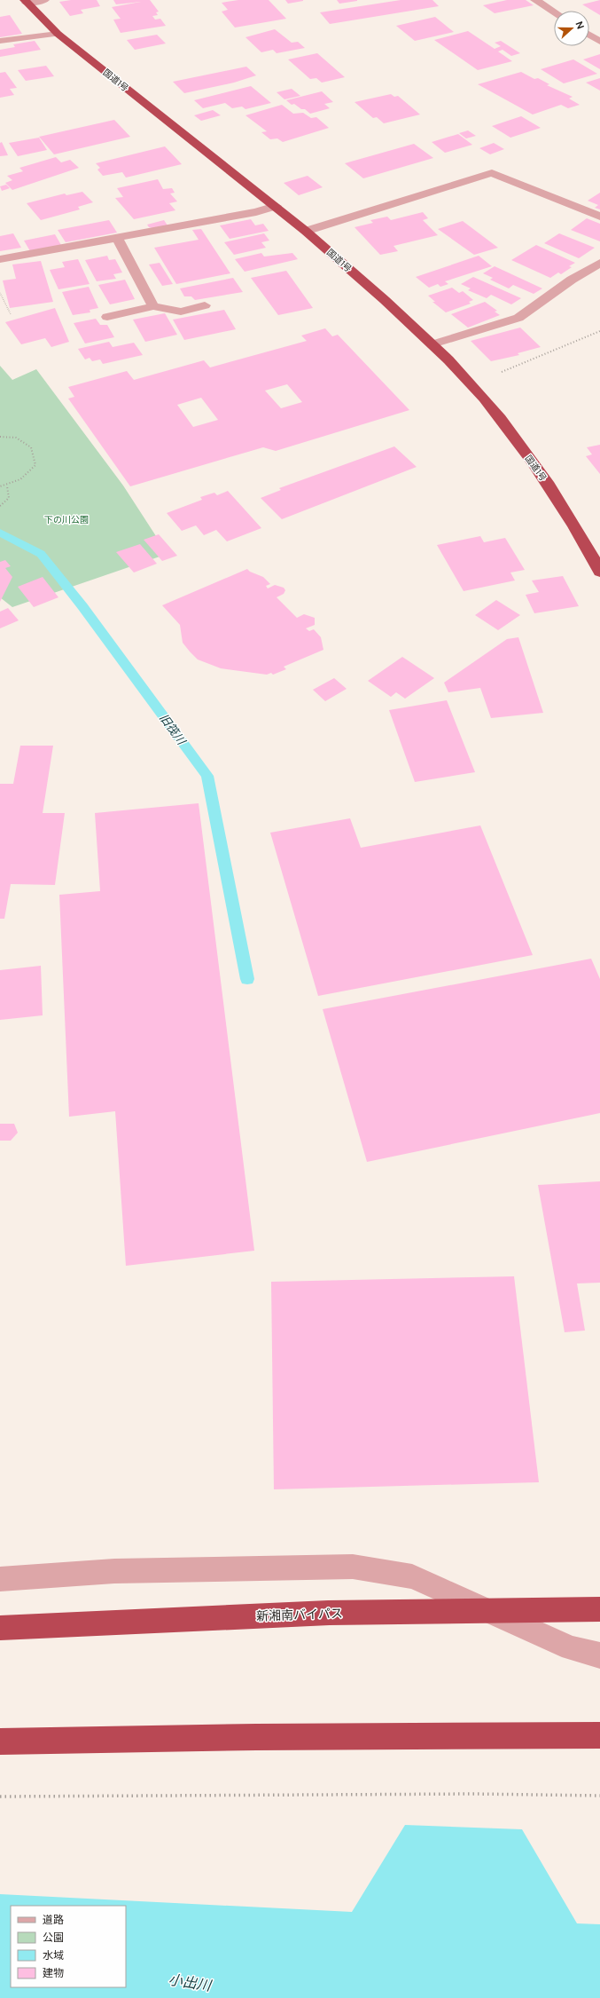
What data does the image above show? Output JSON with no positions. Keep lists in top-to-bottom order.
{
  "streets": {
    "highway": ["国道1号", "新湘南バイパス"]
  },
  "water": ["旧筏川", "小出川"],
  "parks": ["下の川公園"],
  "legend": [
    "道路",
    "公園",
    "水域",
    "建物"
  ],
  "north": "right"
}
